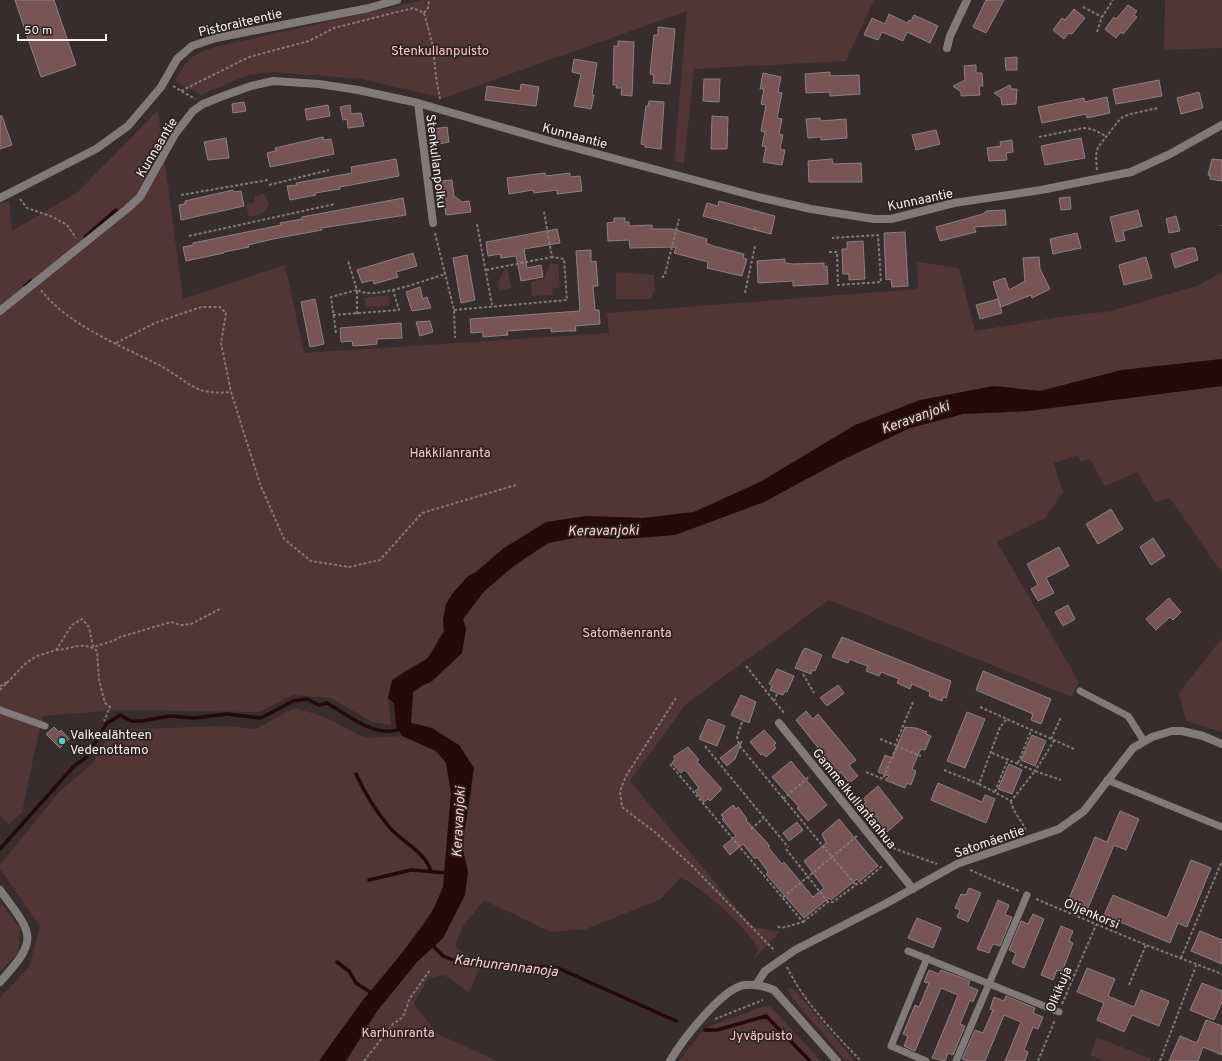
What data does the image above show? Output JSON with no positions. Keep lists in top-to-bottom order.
{
  "streets": {
    "street": [
      "Pistoraiteentie",
      "Kunnaantie",
      "Stenkullanpolku",
      "Gammelkullantanhua",
      "Satomäentie"
    ],
    "path": ["Oljenkorsi", "Olkikuja"]
  },
  "crossings": [
    ["Kunnaantie", "Stenkullanpolku"],
    ["Gammelkullantanhua", "Satomäentie"],
    ["Satomäentie", "Oljenkorsi"],
    ["Oljenkorsi", "Olkikuja"]
  ],
  "water": ["Keravanjoki", "Karhunrannanoja"],
  "parks": [
    "Stenkullanpuisto",
    "Hakkilanranta",
    "Satomäenranta",
    "Karhunranta",
    "Jyväpuisto"
  ],
  "places": ["Valkealähteen Vedenottamo"],
  "scale_bar": "50 m"
}
